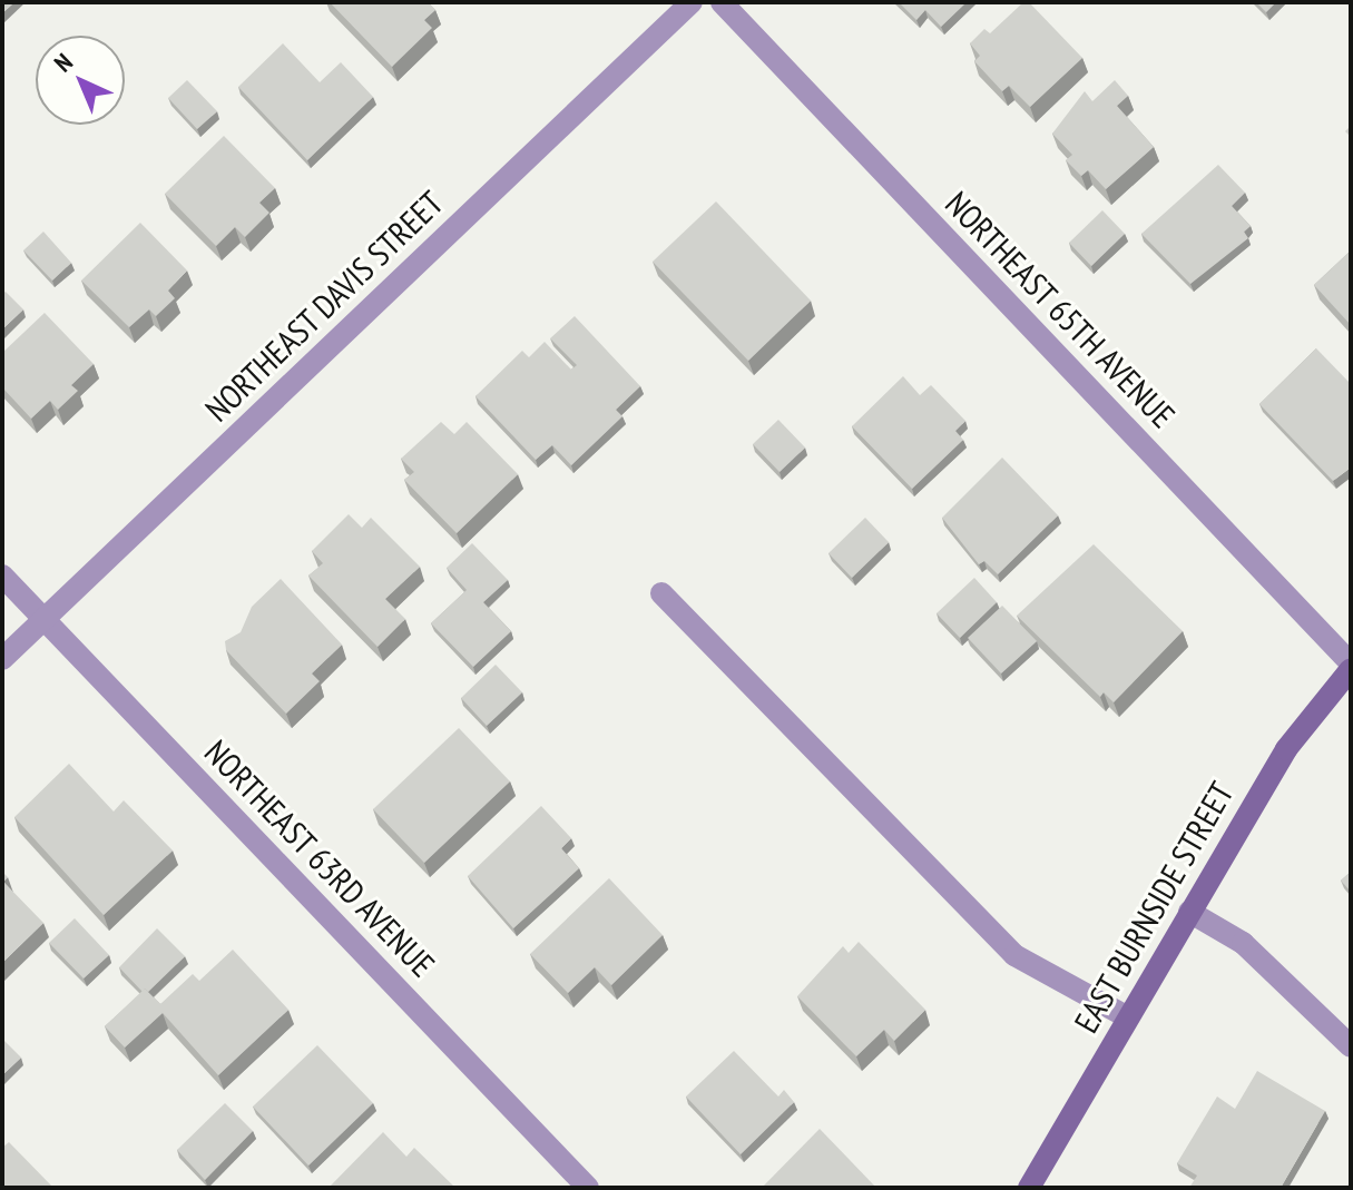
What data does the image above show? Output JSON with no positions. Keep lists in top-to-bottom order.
{
  "streets": {
    "main road": ["EAST BURNSIDE STREET"],
    "street": ["NORTHEAST DAVIS STREET", "NORTHEAST 65TH AVENUE", "NORTHEAST 63RD AVENUE"]
  },
  "crossings": [
    ["NORTHEAST DAVIS STREET", "NORTHEAST 63RD AVENUE"],
    ["NORTHEAST 65TH AVENUE", "EAST BURNSIDE STREET"]
  ],
  "north": "top left"
}
